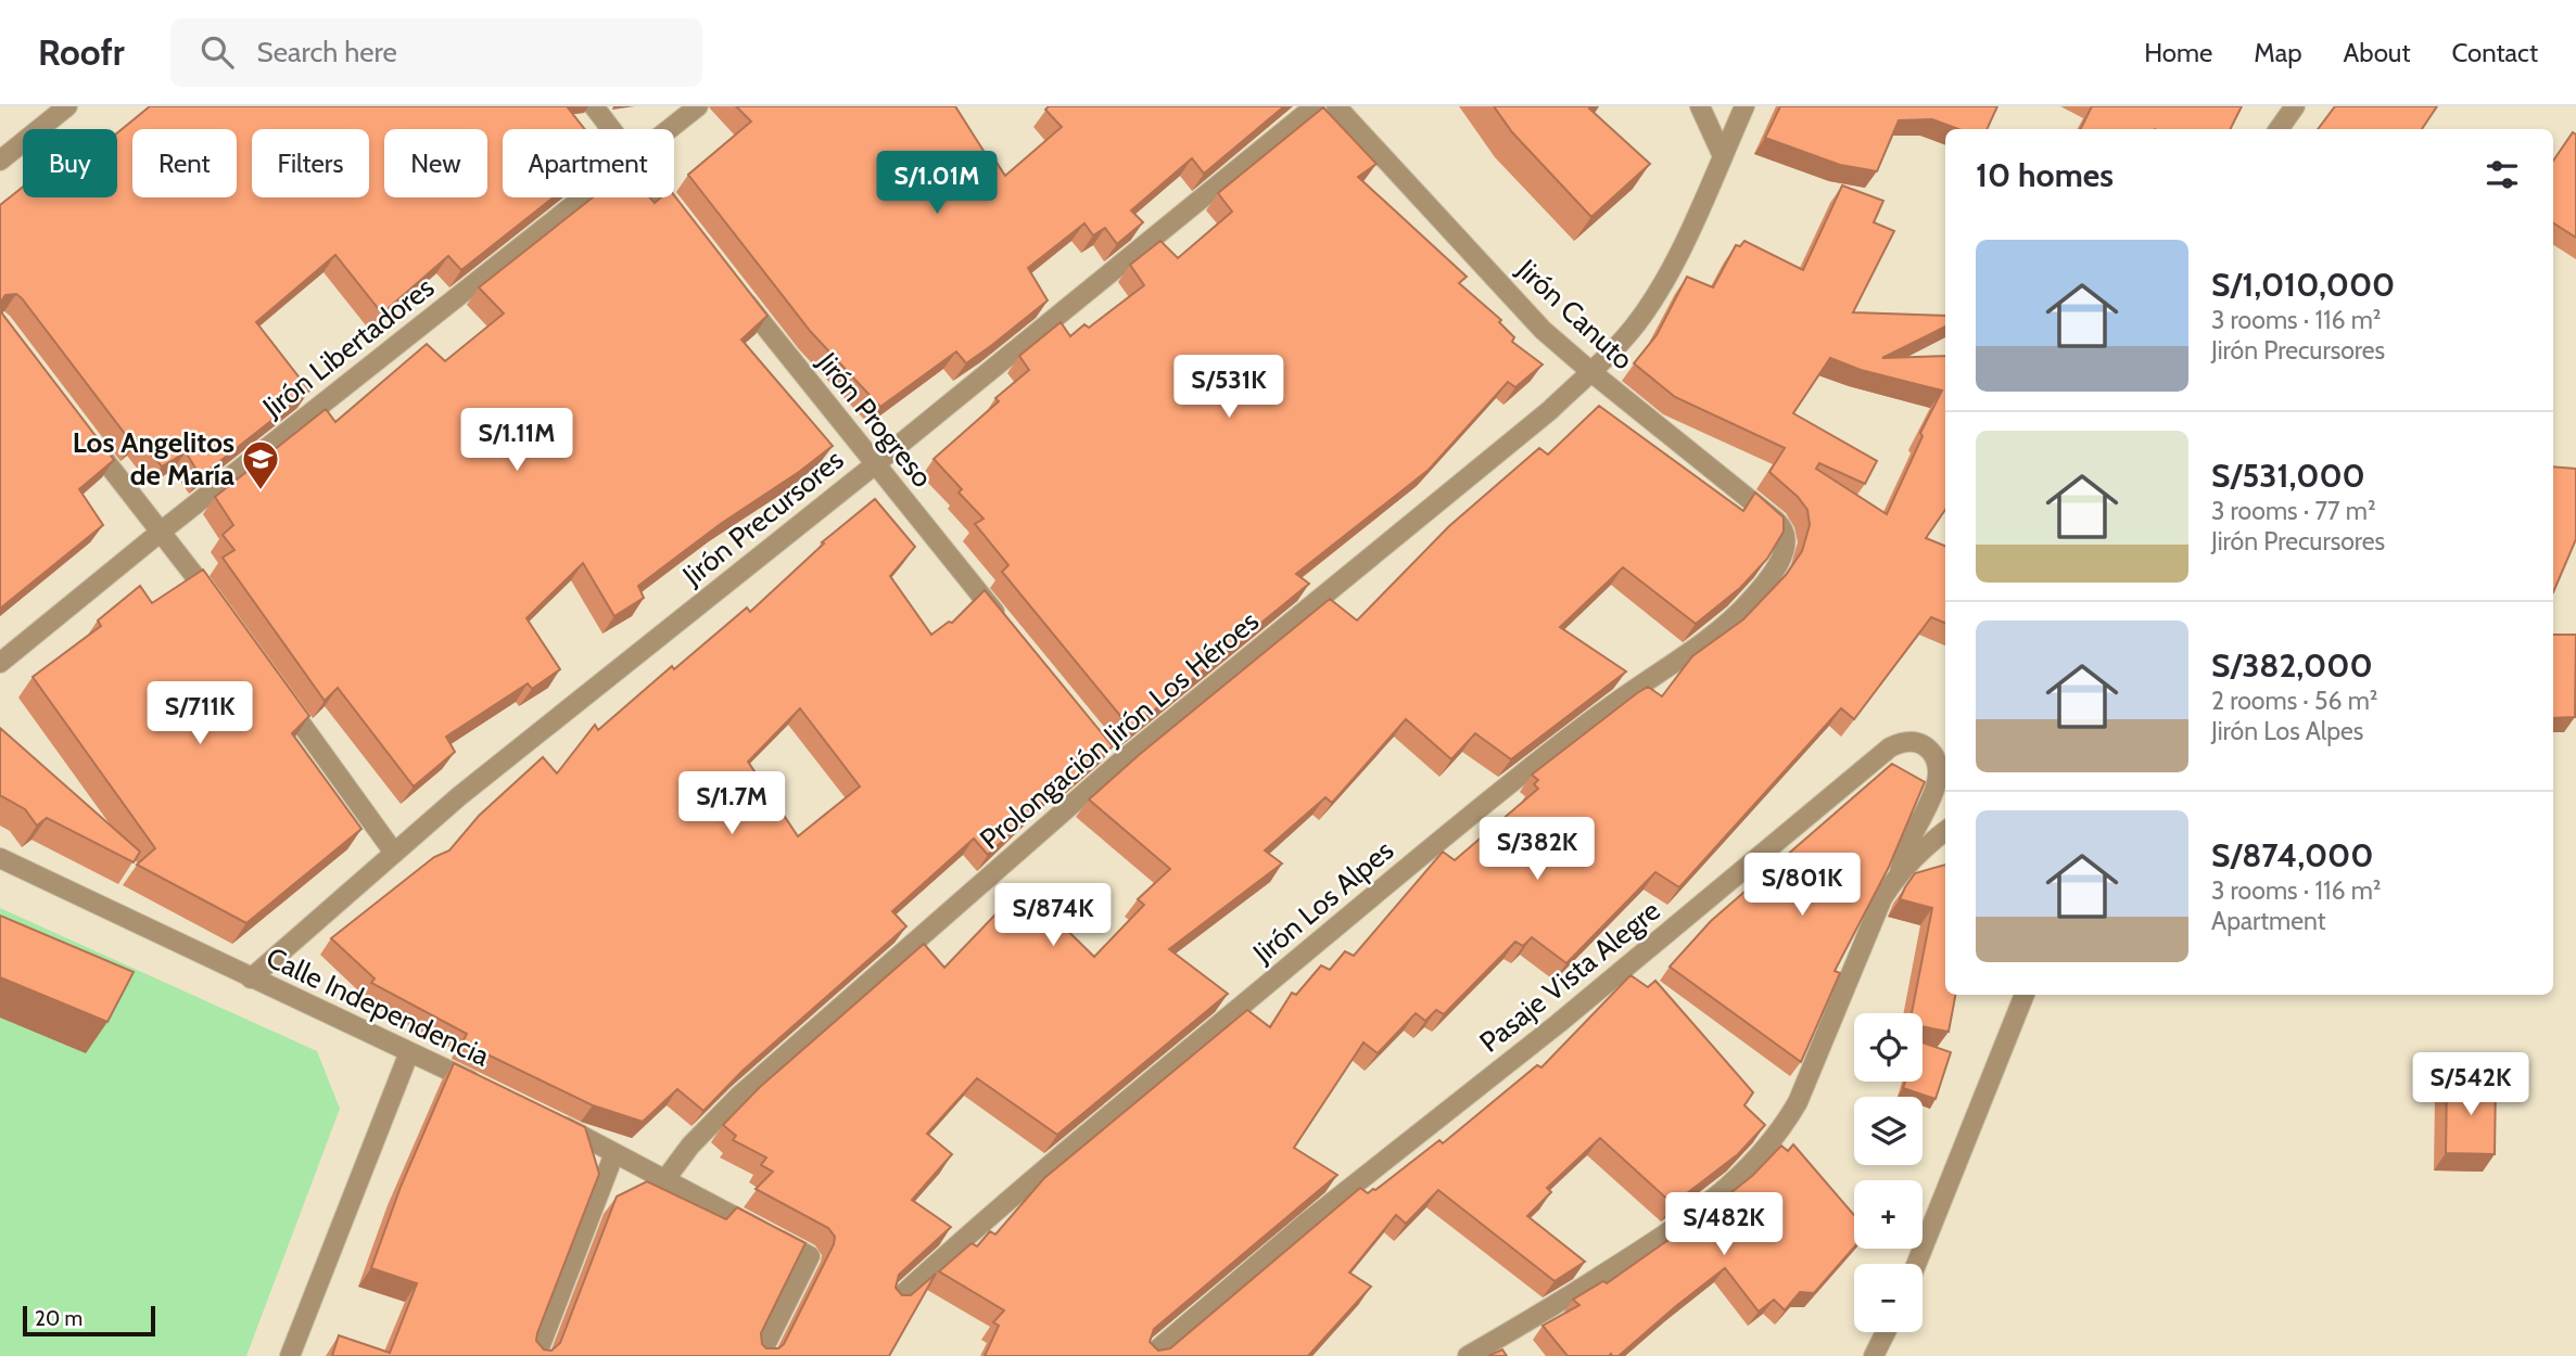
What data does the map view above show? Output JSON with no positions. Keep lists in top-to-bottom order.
{
  "streets": {
    "street": [
      "Jirón Canuto",
      "Jirón Libertadores",
      "Jirón Progreso",
      "Jirón Precursores",
      "Prolongación Jirón Los Héroes",
      "Jirón Los Alpes",
      "Pasaje Vista Alegre",
      "Calle Independencia"
    ]
  },
  "crossings": [
    ["Jirón Canuto", "Prolongación Jirón Los Héroes"],
    ["Jirón Canuto", "Jirón Los Alpes"],
    ["Jirón Progreso", "Jirón Precursores"],
    ["Jirón Precursores", "Calle Independencia"]
  ],
  "places": {
    "school or university": ["Los Angelitos de María"]
  },
  "scale_bar": "20 m",
  "page": {
    "header": "Roofr",
    "search": "Search here",
    "nav": [
      "Home",
      "Map",
      "About",
      "Contact"
    ],
    "chip": [
      "Buy",
      "Rent",
      "Filters",
      "New",
      "Apartment"
    ],
    "heading": "10 homes",
    "price": [
      "S/1.01M",
      "S/531K",
      "S/1.11M",
      "S/711K",
      "S/1.7M",
      "S/382K",
      "S/801K",
      "S/874K",
      "S/542K",
      "S/482K"
    ],
    "list": [
      {
        "name": "S/1,010,000",
        "note": "3 rooms · 116 m² · Jirón Precursores"
      },
      {
        "name": "S/531,000",
        "note": "3 rooms · 77 m² · Jirón Precursores"
      },
      {
        "name": "S/382,000",
        "note": "2 rooms · 56 m² · Jirón Los Alpes"
      },
      {
        "name": "S/874,000",
        "note": "3 rooms · 116 m² · Apartment"
      }
    ],
    "map_buttons": ["+", "−"],
    "scale": "20 m"
  }
}
